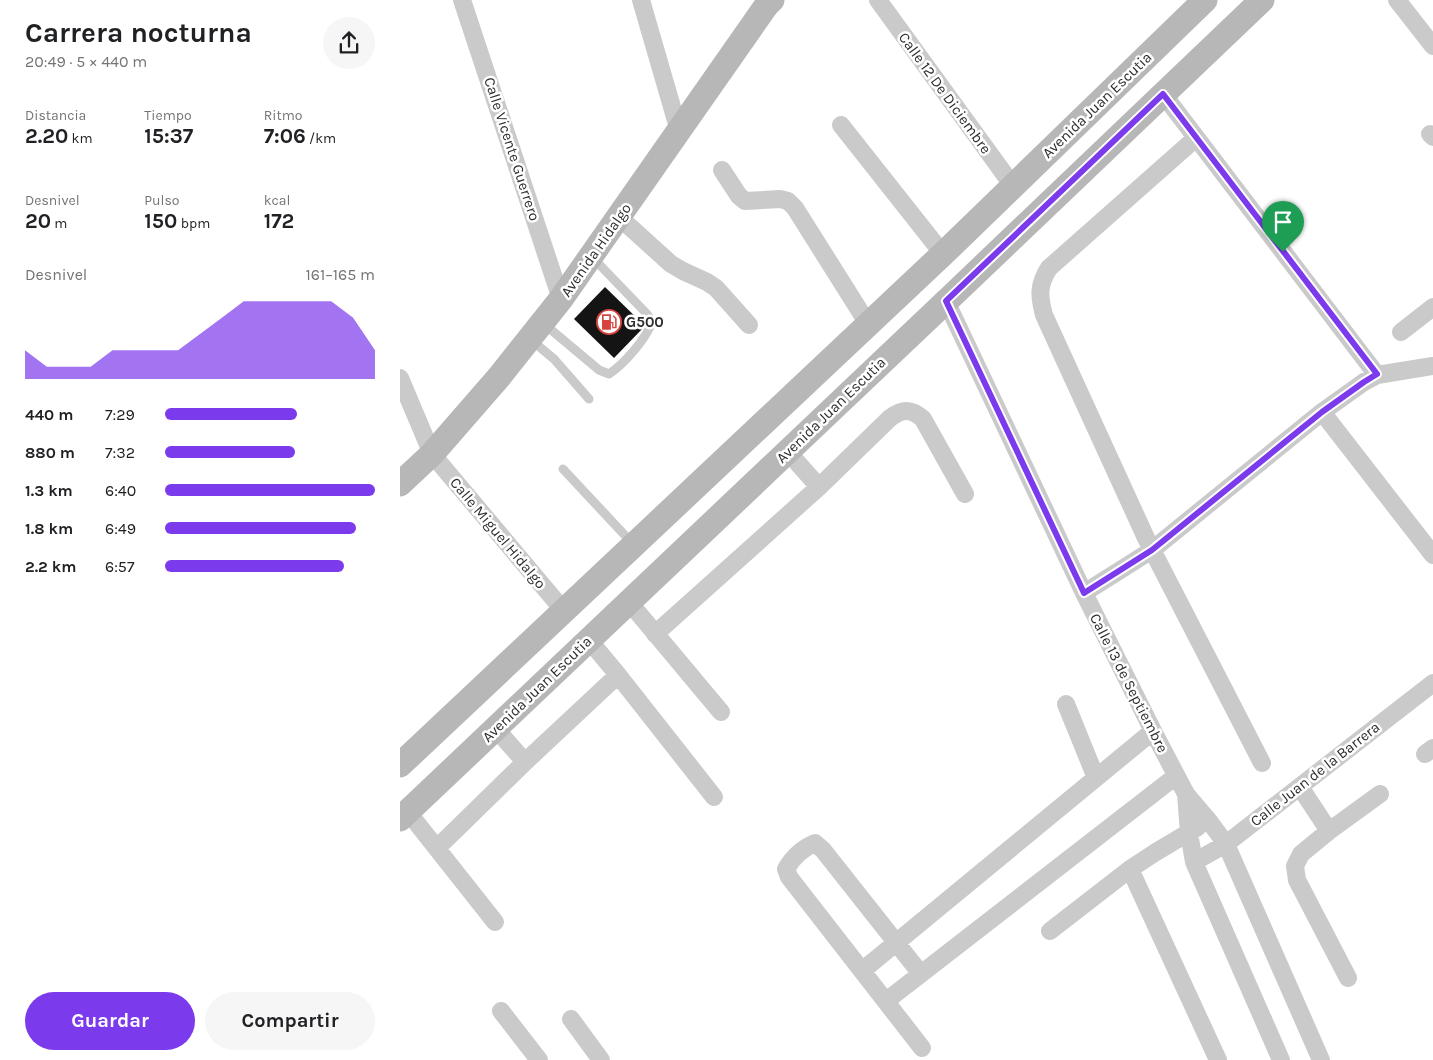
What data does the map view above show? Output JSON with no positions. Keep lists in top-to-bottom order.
{
  "streets": {
    "main road": ["Avenida Juan Escutia", "Avenida Hidalgo"],
    "street": [
      "Calle 12 De Diciembre",
      "Calle Vicente Guerrero",
      "Calle Miguel Hidalgo",
      "Calle 13 de Septiembre",
      "Calle Juan de la Barrera"
    ]
  },
  "crossings": [
    ["Calle 12 De Diciembre", "Avenida Juan Escutia"],
    ["Avenida Juan Escutia", "Calle Miguel Hidalgo"],
    ["Avenida Juan Escutia", "Calle 13 de Septiembre"],
    ["Calle Vicente Guerrero", "Avenida Hidalgo"],
    ["Avenida Hidalgo", "Calle Miguel Hidalgo"],
    ["Calle 13 de Septiembre", "Calle Juan de la Barrera"]
  ],
  "places": {
    "fuel station": ["G500"]
  },
  "page": {
    "heading": ["Carrera nocturna", "20:49 · 5 × 440 m"],
    "stats": [
      ["Distancia", "2.20 km"],
      ["Tiempo", "15:37"],
      ["Ritmo", "7:06 /km"],
      ["Desnivel", "20 m"],
      ["Pulso", "150 bpm"],
      ["kcal", "172"]
    ],
    "chart": ["Desnivel", "161–165 m"],
    "list": [
      {
        "name": "440 m",
        "note": "7:29"
      },
      {
        "name": "880 m",
        "note": "7:32"
      },
      {
        "name": "1.3 km",
        "note": "6:40"
      },
      {
        "name": "1.8 km",
        "note": "6:49"
      },
      {
        "name": "2.2 km",
        "note": "6:57"
      }
    ],
    "buttons": ["Guardar", "Compartir"]
  }
}
